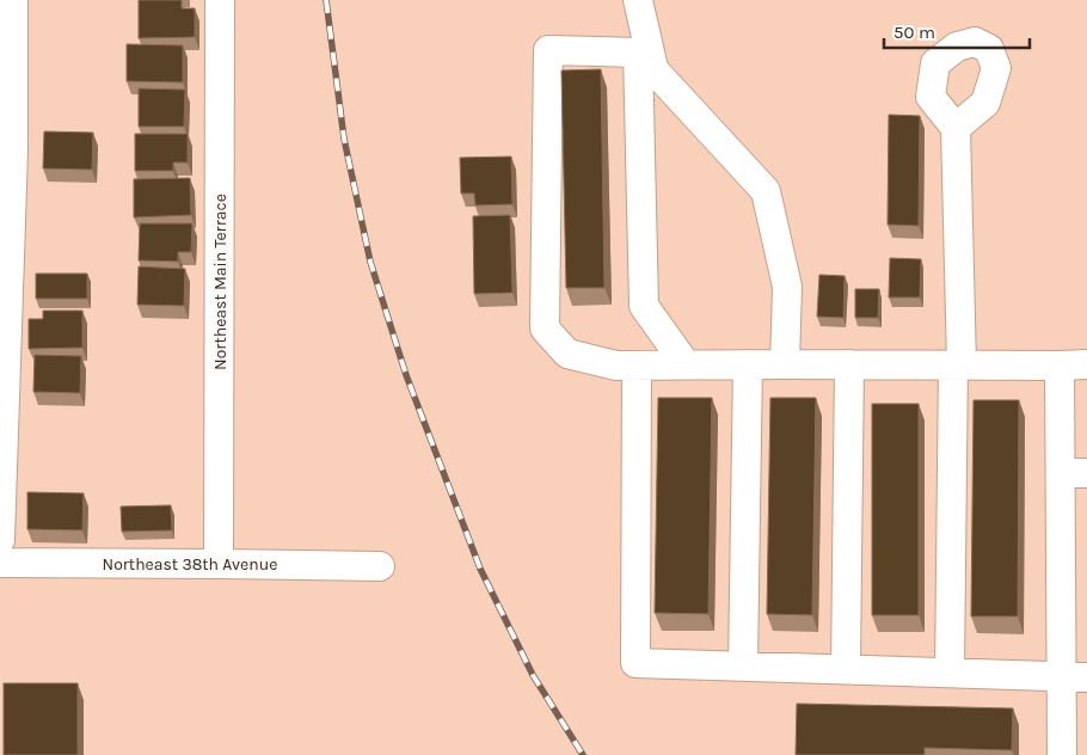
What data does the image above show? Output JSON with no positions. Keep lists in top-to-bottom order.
{
  "streets": {
    "street": ["Northeast Main Terrace", "Northeast 38th Avenue"]
  },
  "crossings": [
    ["Northeast Main Terrace", "Northeast 38th Avenue"]
  ],
  "scale_bar": "50 m"
}
